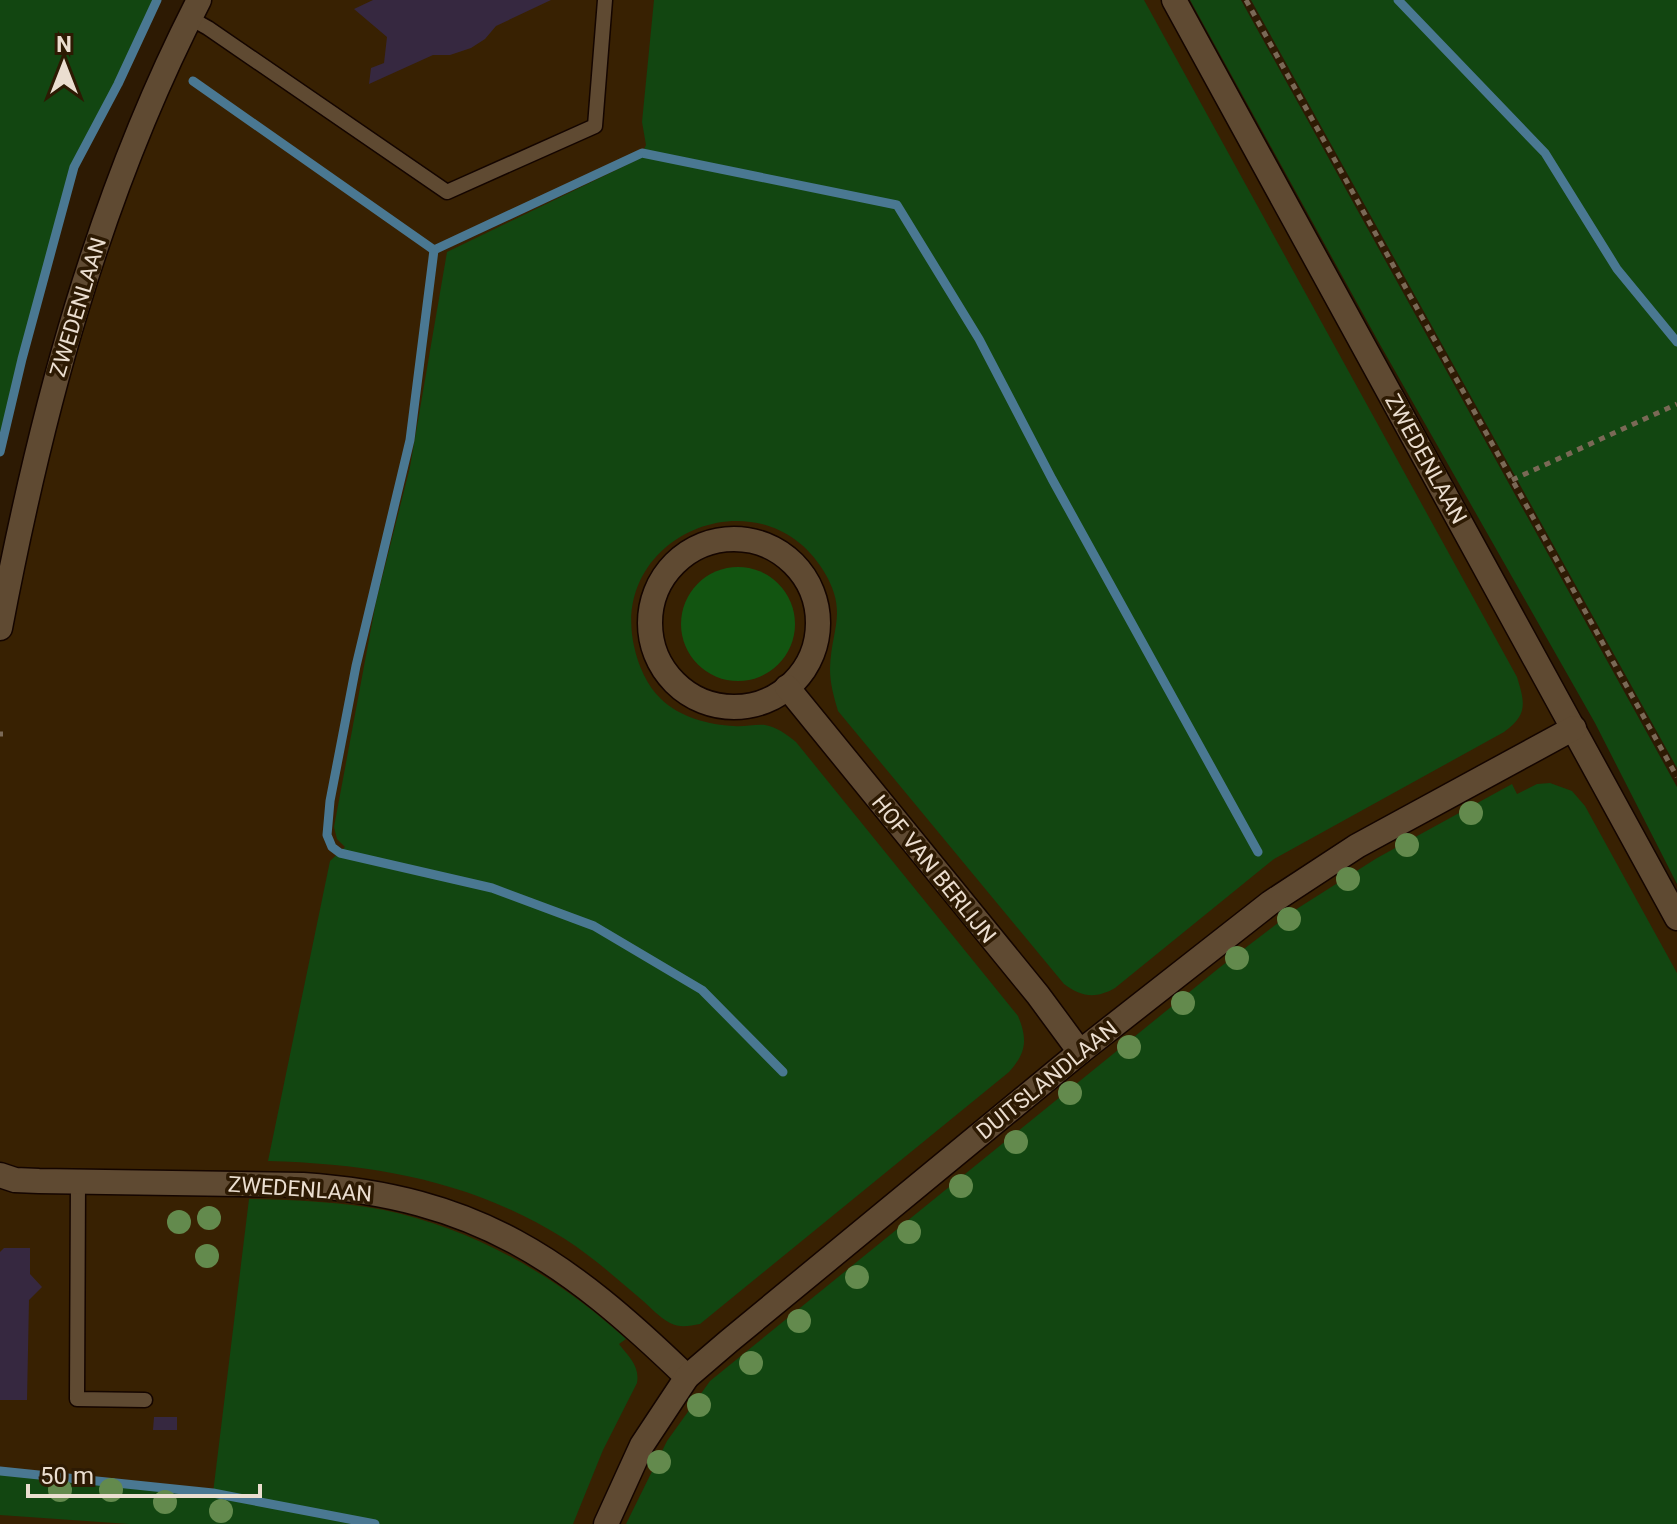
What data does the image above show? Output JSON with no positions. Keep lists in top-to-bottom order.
{
  "streets": {
    "street": ["ZWEDENLAAN", "HOF VAN BERLIJN", "DUITSLANDLAAN"]
  },
  "crossings": [
    ["ZWEDENLAAN", "DUITSLANDLAAN"],
    ["HOF VAN BERLIJN", "DUITSLANDLAAN"]
  ],
  "scale_bar": "50 m",
  "north": "top"
}
